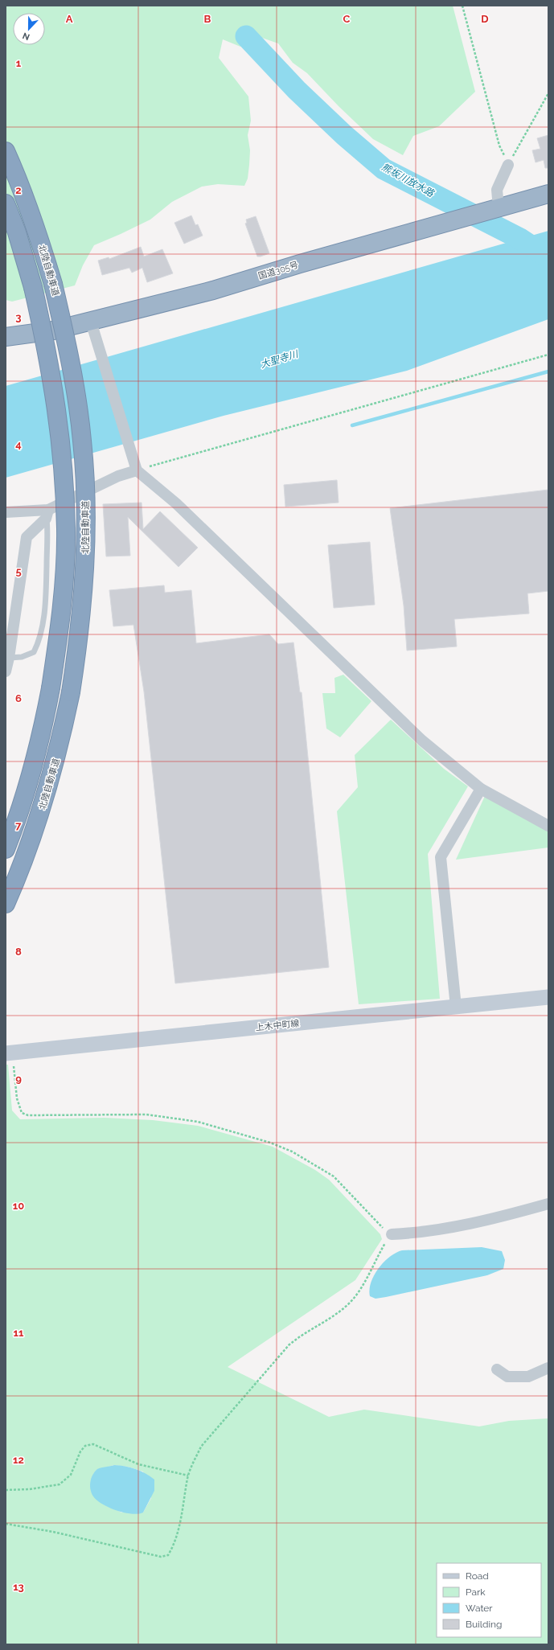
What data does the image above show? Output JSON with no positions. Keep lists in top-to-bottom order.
{
  "streets": {
    "highway": ["北陸自動車道", "国道305号"],
    "main road": ["上木中町線"]
  },
  "water": ["熊坂川放水路", "大聖寺川"],
  "legend": [
    "Road",
    "Park",
    "Water",
    "Building"
  ],
  "north": "bottom",
  "grid": {
    "columns": [
      "A",
      "B",
      "C",
      "D"
    ],
    "rows": [
      "1",
      "2",
      "3",
      "4",
      "5",
      "6",
      "7",
      "8",
      "9",
      "10",
      "11",
      "12",
      "13"
    ]
  }
}
